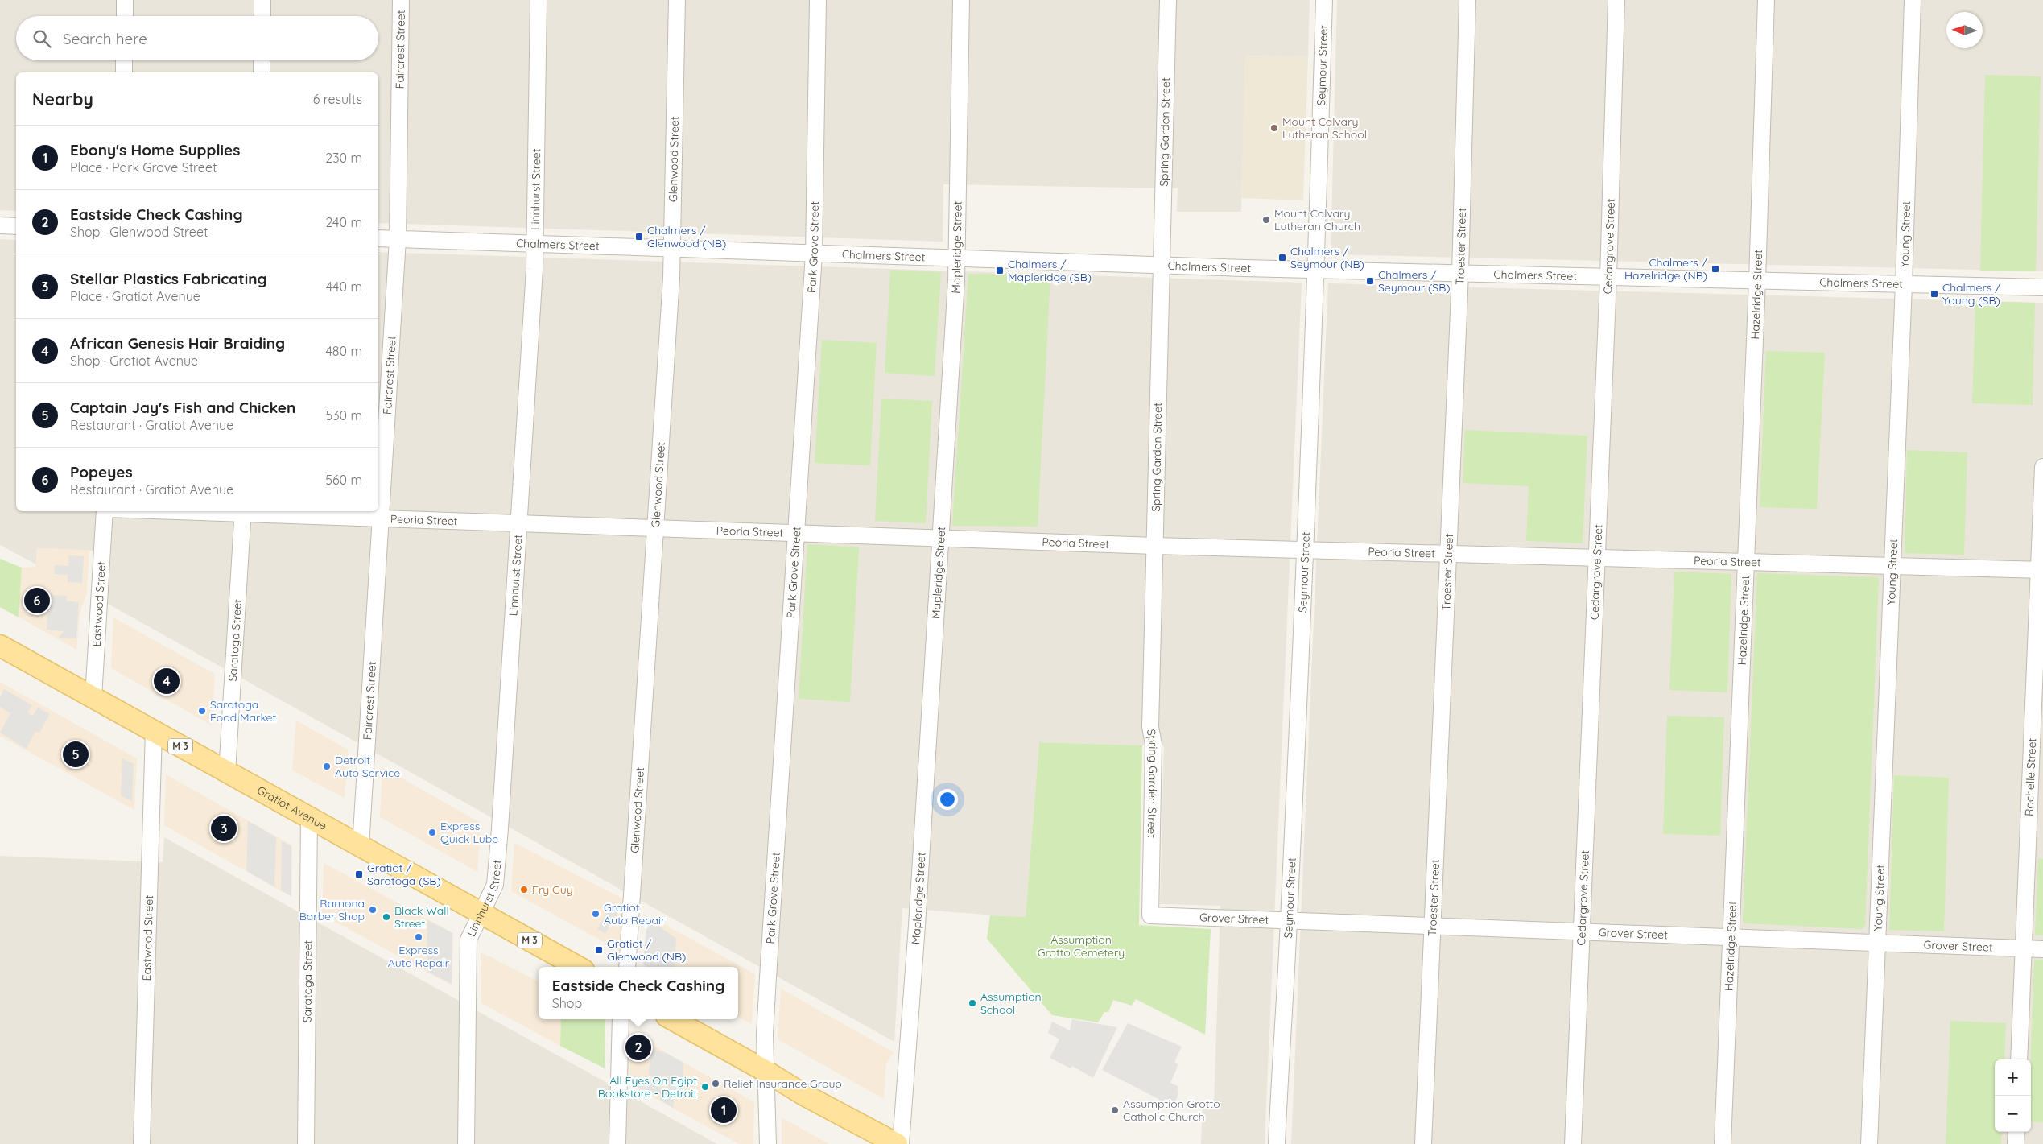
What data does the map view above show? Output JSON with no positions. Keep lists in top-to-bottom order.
{
  "streets": {
    "main road": ["M 3", "Gratiot Avenue"],
    "street": [
      "Faircrest Street",
      "Seymour Street",
      "Spring Garden Street",
      "Glenwood Street",
      "Linnhurst Street",
      "Young Street",
      "Chalmers Street",
      "Park Grove Street",
      "Troester Street",
      "Cedargrove Street",
      "Mapleridge Street",
      "Hazelridge Street",
      "Peoria Street",
      "Eastwood Street",
      "Saratoga Street",
      "Rochelle Street",
      "Grover Street"
    ]
  },
  "crossings": [
    ["Faircrest Street", "Chalmers Street"],
    ["Faircrest Street", "Peoria Street"],
    ["Faircrest Street", "Gratiot Avenue"],
    ["Seymour Street", "Chalmers Street"],
    ["Seymour Street", "Peoria Street"],
    ["Seymour Street", "Grover Street"],
    ["Spring Garden Street", "Chalmers Street"],
    ["Spring Garden Street", "Peoria Street"],
    ["Spring Garden Street", "Grover Street"],
    ["Glenwood Street", "Chalmers Street"],
    ["Glenwood Street", "Peoria Street"],
    ["Linnhurst Street", "Chalmers Street"],
    ["Linnhurst Street", "Peoria Street"],
    ["Linnhurst Street", "Gratiot Avenue"],
    ["Young Street", "Chalmers Street"],
    ["Young Street", "Peoria Street"],
    ["Young Street", "Grover Street"],
    ["Chalmers Street", "Park Grove Street"],
    ["Chalmers Street", "Troester Street"],
    ["Chalmers Street", "Cedargrove Street"],
    ["Chalmers Street", "Mapleridge Street"],
    ["Chalmers Street", "Hazelridge Street"],
    ["Park Grove Street", "Peoria Street"],
    ["Troester Street", "Peoria Street"],
    ["Troester Street", "Grover Street"],
    ["Cedargrove Street", "Peoria Street"],
    ["Cedargrove Street", "Grover Street"],
    ["Mapleridge Street", "Peoria Street"],
    ["Hazelridge Street", "Peoria Street"],
    ["Hazelridge Street", "Grover Street"],
    ["Peoria Street", "Saratoga Street"],
    ["Peoria Street", "Rochelle Street"],
    ["Eastwood Street", "Gratiot Avenue"],
    ["Saratoga Street", "Gratiot Avenue"],
    ["Rochelle Street", "Grover Street"]
  ],
  "parks": ["Assumption Grotto Cemetery"],
  "places": {
    "other": [
      "Mount Calvary Lutheran School",
      "Mount Calvary Lutheran Church",
      "Saratoga Food Market",
      "Detroit Auto Service",
      "Express Quick Lube",
      "Fry Guy",
      "Ramona Barber Shop",
      "Gratiot Auto Repair",
      "Black Wall Street",
      "Express Auto Repair",
      "Assumption School",
      "Relief Insurance Group",
      "All Eyes On Egipt Bookstore - Detroit",
      "Assumption Grotto Catholic Church"
    ],
    "transit": [
      "Chalmers / Glenwood (NB)",
      "Chalmers / Seymour (NB)",
      "Chalmers / Hazelridge (NB)",
      "Chalmers / Mapleridge (SB)",
      "Chalmers / Seymour (SB)",
      "Chalmers / Young (SB)",
      "Gratiot / Saratoga (SB)",
      "Gratiot / Glenwood (NB)"
    ]
  },
  "north": "left",
  "page": {
    "search": "Search here",
    "heading": ["Nearby", "6 results"],
    "list": [
      {
        "mark": "1",
        "name": "Ebony's Home Supplies",
        "note": "Place · Park Grove Street",
        "value": "230 m"
      },
      {
        "mark": "2",
        "name": "Eastside Check Cashing",
        "note": "Shop · Glenwood Street",
        "value": "240 m"
      },
      {
        "mark": "3",
        "name": "Stellar Plastics Fabricating",
        "note": "Place · Gratiot Avenue",
        "value": "440 m"
      },
      {
        "mark": "4",
        "name": "African Genesis Hair Braiding",
        "note": "Shop · Gratiot Avenue",
        "value": "480 m"
      },
      {
        "mark": "5",
        "name": "Captain Jay's Fish and Chicken",
        "note": "Restaurant · Gratiot Avenue",
        "value": "530 m"
      },
      {
        "mark": "6",
        "name": "Popeyes",
        "note": "Restaurant · Gratiot Avenue",
        "value": "560 m"
      }
    ],
    "pins": [
      "6",
      "4",
      "5",
      "3",
      "2",
      "1"
    ],
    "popup": ["Eastside Check Cashing", "Shop"],
    "map_buttons": ["+", "−"]
  }
}
